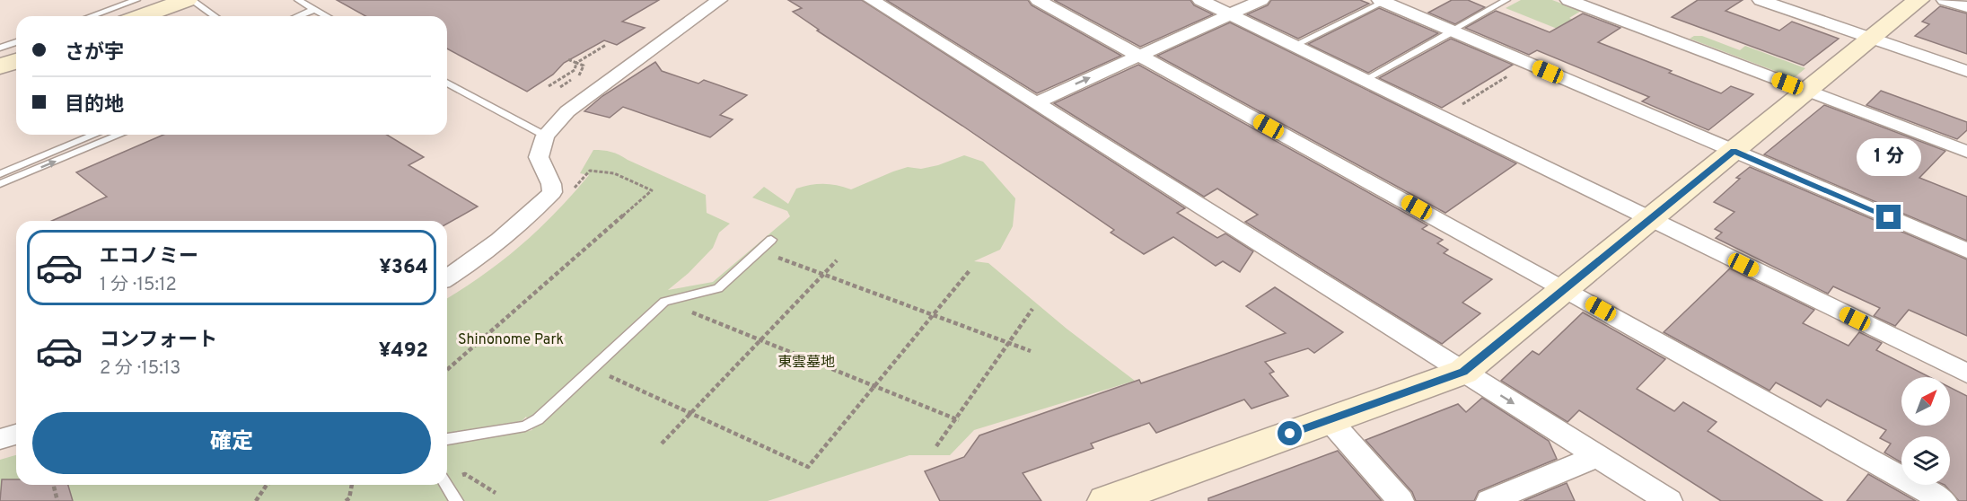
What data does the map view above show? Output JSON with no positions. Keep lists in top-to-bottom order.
{
  "parks": ["Shinonome Park", "東雲墓地"],
  "north": "top right",
  "page": {
    "banner": ["さが宇", "目的地"],
    "bubble": "1 分",
    "list": [
      {
        "name": "エコノミー",
        "note": "1 分 · 15:12",
        "value": "¥364"
      },
      {
        "name": "コンフォート",
        "note": "2 分 · 15:13",
        "value": "¥492"
      }
    ],
    "buttons": "確定"
  }
}
